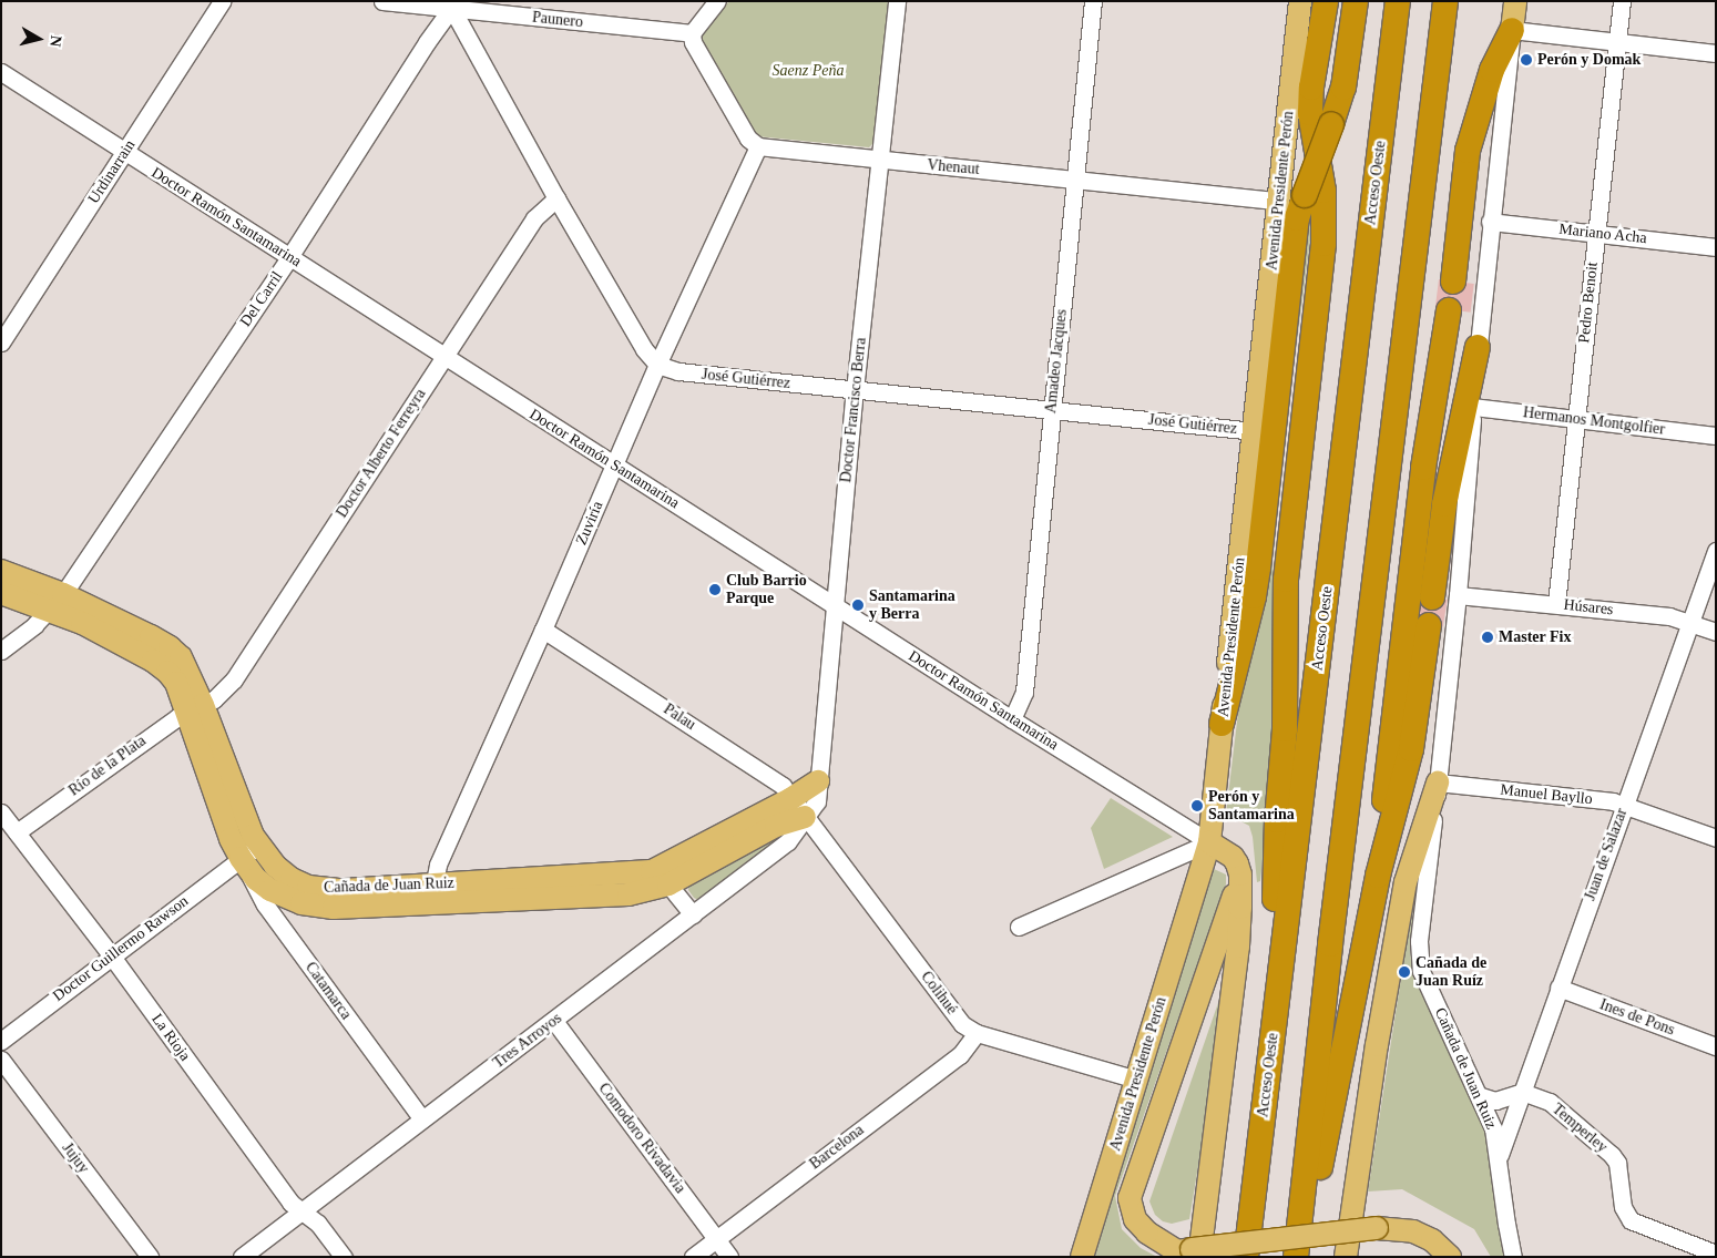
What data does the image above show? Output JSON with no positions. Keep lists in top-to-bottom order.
{
  "streets": {
    "highway": ["Acceso Oeste"],
    "main road": ["Avenida Presidente Perón", "Cañada de Juan Ruiz"],
    "street": [
      "Paunero",
      "Vhenaut",
      "Urdinarrain",
      "Doctor Ramón Santamarina",
      "Mariano Acha",
      "Del Carril",
      "Pedro Benoit",
      "Amadeo Jacques",
      "José Gutiérrez",
      "Doctor Francisco Berra",
      "Hermanos Montgolfier",
      "Doctor Alberto Ferreyra",
      "Zuviría",
      "Húsares",
      "Palau",
      "Río de la Plata",
      "Manuel Bayllo",
      "Juan de Salazar",
      "Doctor Guillermo Rawson",
      "Catamarca",
      "Colihué",
      "Ines de Pons",
      "La Rioja",
      "Tres Arroyos",
      "Temperley",
      "Comodoro Rivadavia",
      "Barcelona",
      "Jujuy"
    ]
  },
  "crossings": [
    ["Paunero", "Del Carril"],
    ["Vhenaut", "Avenida Presidente Perón"],
    ["Vhenaut", "Amadeo Jacques"],
    ["Vhenaut", "Doctor Francisco Berra"],
    ["Vhenaut", "Zuviría"],
    ["Urdinarrain", "Doctor Ramón Santamarina"],
    ["Avenida Presidente Perón", "Doctor Ramón Santamarina"],
    ["Avenida Presidente Perón", "José Gutiérrez"],
    ["Avenida Presidente Perón", "Colihué"],
    ["Doctor Ramón Santamarina", "Del Carril"],
    ["Doctor Ramón Santamarina", "Amadeo Jacques"],
    ["Doctor Ramón Santamarina", "Doctor Francisco Berra"],
    ["Doctor Ramón Santamarina", "Doctor Alberto Ferreyra"],
    ["Doctor Ramón Santamarina", "Zuviría"],
    ["Mariano Acha", "Pedro Benoit"],
    ["Del Carril", "Cañada de Juan Ruiz"],
    ["Pedro Benoit", "Hermanos Montgolfier"],
    ["Pedro Benoit", "Húsares"],
    ["Amadeo Jacques", "José Gutiérrez"],
    ["José Gutiérrez", "Doctor Francisco Berra"],
    ["José Gutiérrez", "Zuviría"],
    ["Doctor Francisco Berra", "Palau"],
    ["Doctor Francisco Berra", "Cañada de Juan Ruiz"],
    ["Doctor Francisco Berra", "Colihué"],
    ["Doctor Francisco Berra", "Tres Arroyos"],
    ["Doctor Alberto Ferreyra", "Río de la Plata"],
    ["Doctor Alberto Ferreyra", "Cañada de Juan Ruiz"],
    ["Zuviría", "Palau"],
    ["Zuviría", "Cañada de Juan Ruiz"],
    ["Húsares", "Juan de Salazar"],
    ["Palau", "Cañada de Juan Ruiz"],
    ["Palau", "Colihué"],
    ["Palau", "Tres Arroyos"],
    ["Río de la Plata", "Cañada de Juan Ruiz"],
    ["Río de la Plata", "La Rioja"],
    ["Manuel Bayllo", "Juan de Salazar"],
    ["Manuel Bayllo", "Cañada de Juan Ruiz"],
    ["Juan de Salazar", "Cañada de Juan Ruiz"],
    ["Juan de Salazar", "Ines de Pons"],
    ["Juan de Salazar", "Temperley"],
    ["Cañada de Juan Ruiz", "Doctor Guillermo Rawson"],
    ["Cañada de Juan Ruiz", "Catamarca"],
    ["Cañada de Juan Ruiz", "Colihué"],
    ["Cañada de Juan Ruiz", "Tres Arroyos"],
    ["Doctor Guillermo Rawson", "Catamarca"],
    ["Doctor Guillermo Rawson", "La Rioja"],
    ["Catamarca", "Tres Arroyos"],
    ["Colihué", "Tres Arroyos"],
    ["Colihué", "Barcelona"],
    ["La Rioja", "Tres Arroyos"],
    ["Tres Arroyos", "Comodoro Rivadavia"],
    ["Comodoro Rivadavia", "Barcelona"]
  ],
  "parks": ["Saenz Peña"],
  "places": [
    "Perón y Domak",
    "Club Barrio Parque",
    "Santamarina y Berra",
    "Master Fix",
    "Perón y Santamarina",
    "Cañada de Juan Ruíz"
  ],
  "north": "right"
}
